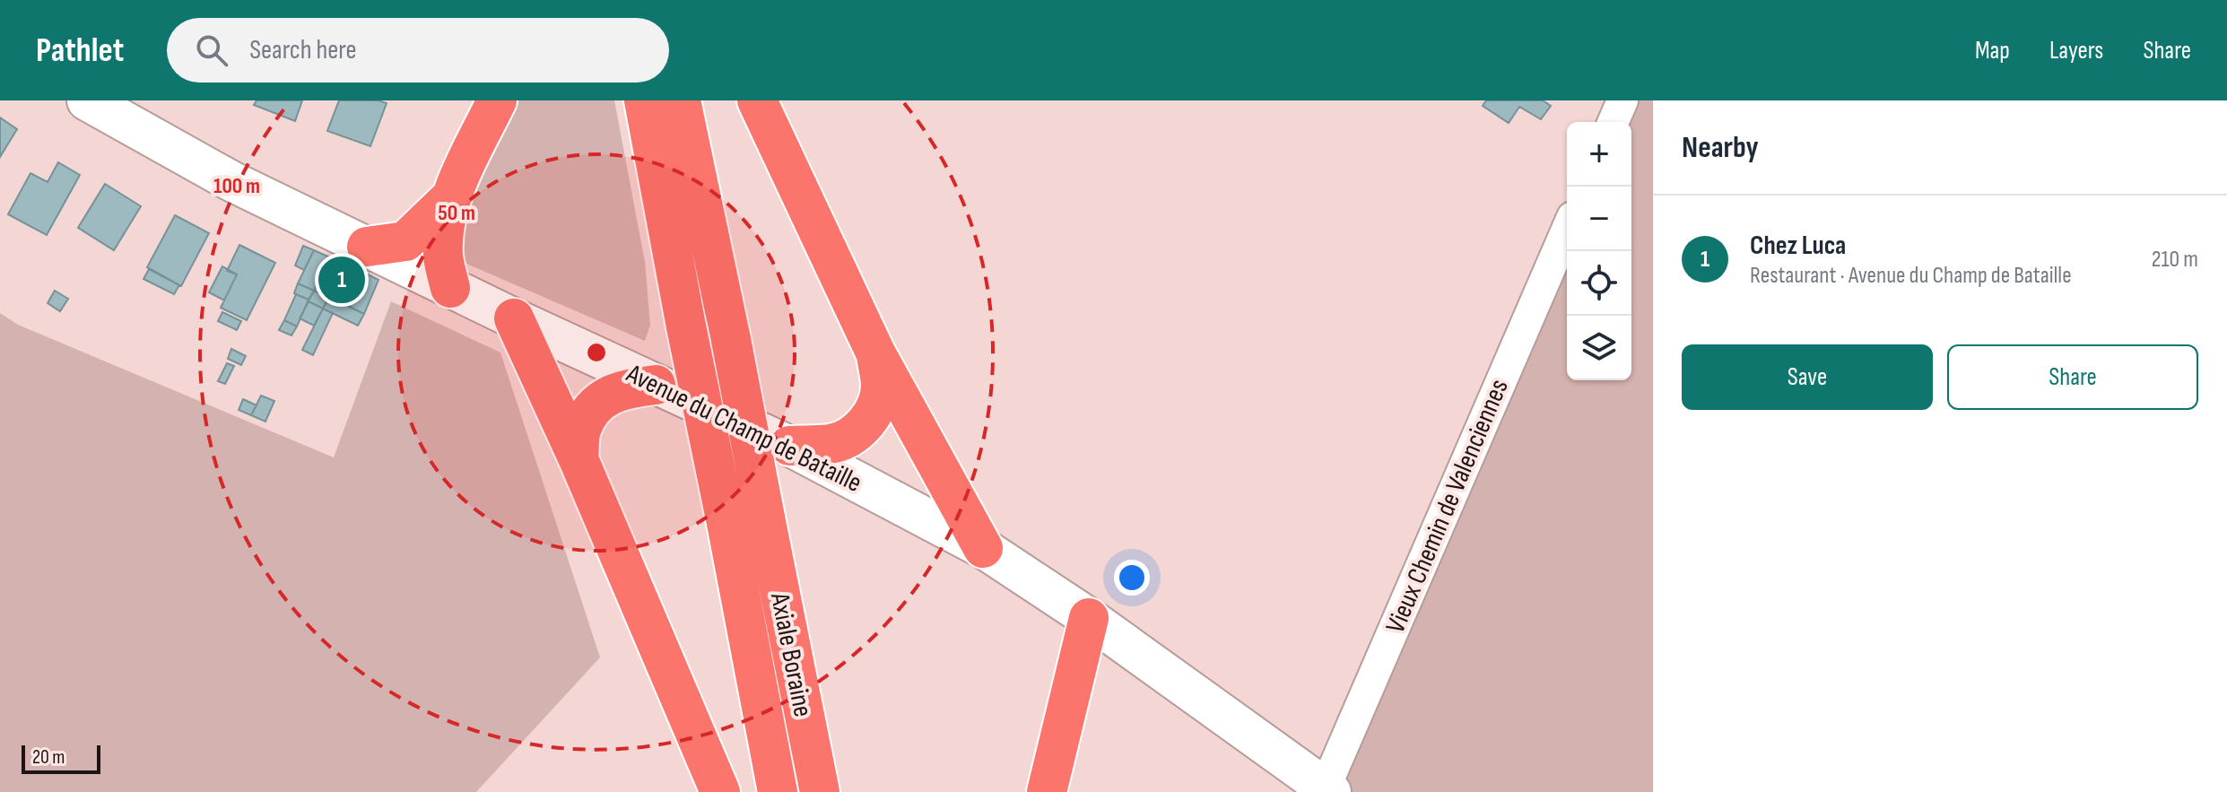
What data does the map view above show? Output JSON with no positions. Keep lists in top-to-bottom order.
{
  "streets": {
    "highway": ["Axiale Boraine"],
    "street": ["Avenue du Champ de Bataille", "Vieux Chemin de Valenciennes"]
  },
  "crossings": [
    ["Avenue du Champ de Bataille", "Vieux Chemin de Valenciennes"]
  ],
  "scale_bar": "20 m",
  "page": {
    "header": "Pathlet",
    "search": "Search here",
    "nav": ["Map", "Layers", "Share"],
    "heading": "Nearby",
    "map_buttons": ["+", "−"],
    "list": [
      {
        "mark": "1",
        "name": "Chez Luca",
        "note": "Restaurant · Avenue du Champ de Bataille",
        "value": "210 m"
      }
    ],
    "pins": "1",
    "buttons": ["Save", "Share"],
    "scale": "20 m"
  },
  "rings": ["100 m", "50 m"]
}
